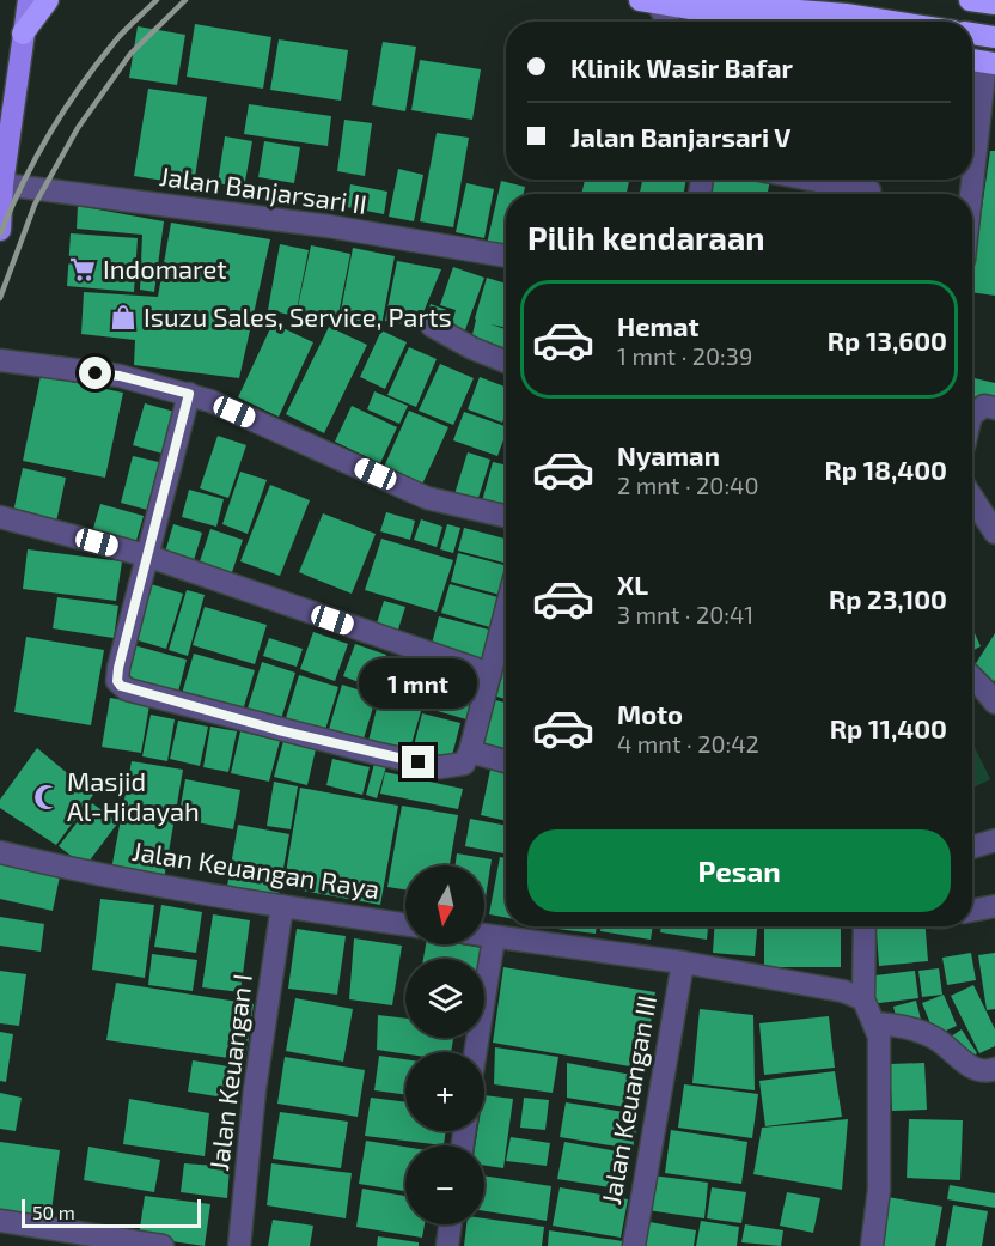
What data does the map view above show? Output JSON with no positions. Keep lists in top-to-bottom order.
{
  "streets": {
    "street": [
      "Jalan Banjarsari II",
      "Jalan Keuangan Raya",
      "Jalan Keuangan I",
      "Jalan Keuangan III"
    ]
  },
  "crossings": [
    ["Jalan Keuangan Raya", "Jalan Keuangan I"]
  ],
  "places": {
    "supermarket": ["Indomaret"],
    "shop": ["Isuzu Sales, Service, Parts"],
    "mosque": ["Masjid Al-Hidayah"]
  },
  "scale_bar": "50 m",
  "north": "bottom",
  "page": {
    "banner": ["Klinik Wasir Bafar", "Jalan Banjarsari V"],
    "heading": "Pilih kendaraan",
    "list": [
      {
        "name": "Hemat",
        "note": "1 mnt · 20:39",
        "value": "Rp 13,600"
      },
      {
        "name": "Nyaman",
        "note": "2 mnt · 20:40",
        "value": "Rp 18,400"
      },
      {
        "name": "XL",
        "note": "3 mnt · 20:41",
        "value": "Rp 23,100"
      },
      {
        "name": "Moto",
        "note": "4 mnt · 20:42",
        "value": "Rp 11,400"
      }
    ],
    "bubble": "1 mnt",
    "buttons": "Pesan",
    "map_buttons": ["+", "−"],
    "scale": "50 m"
  }
}
